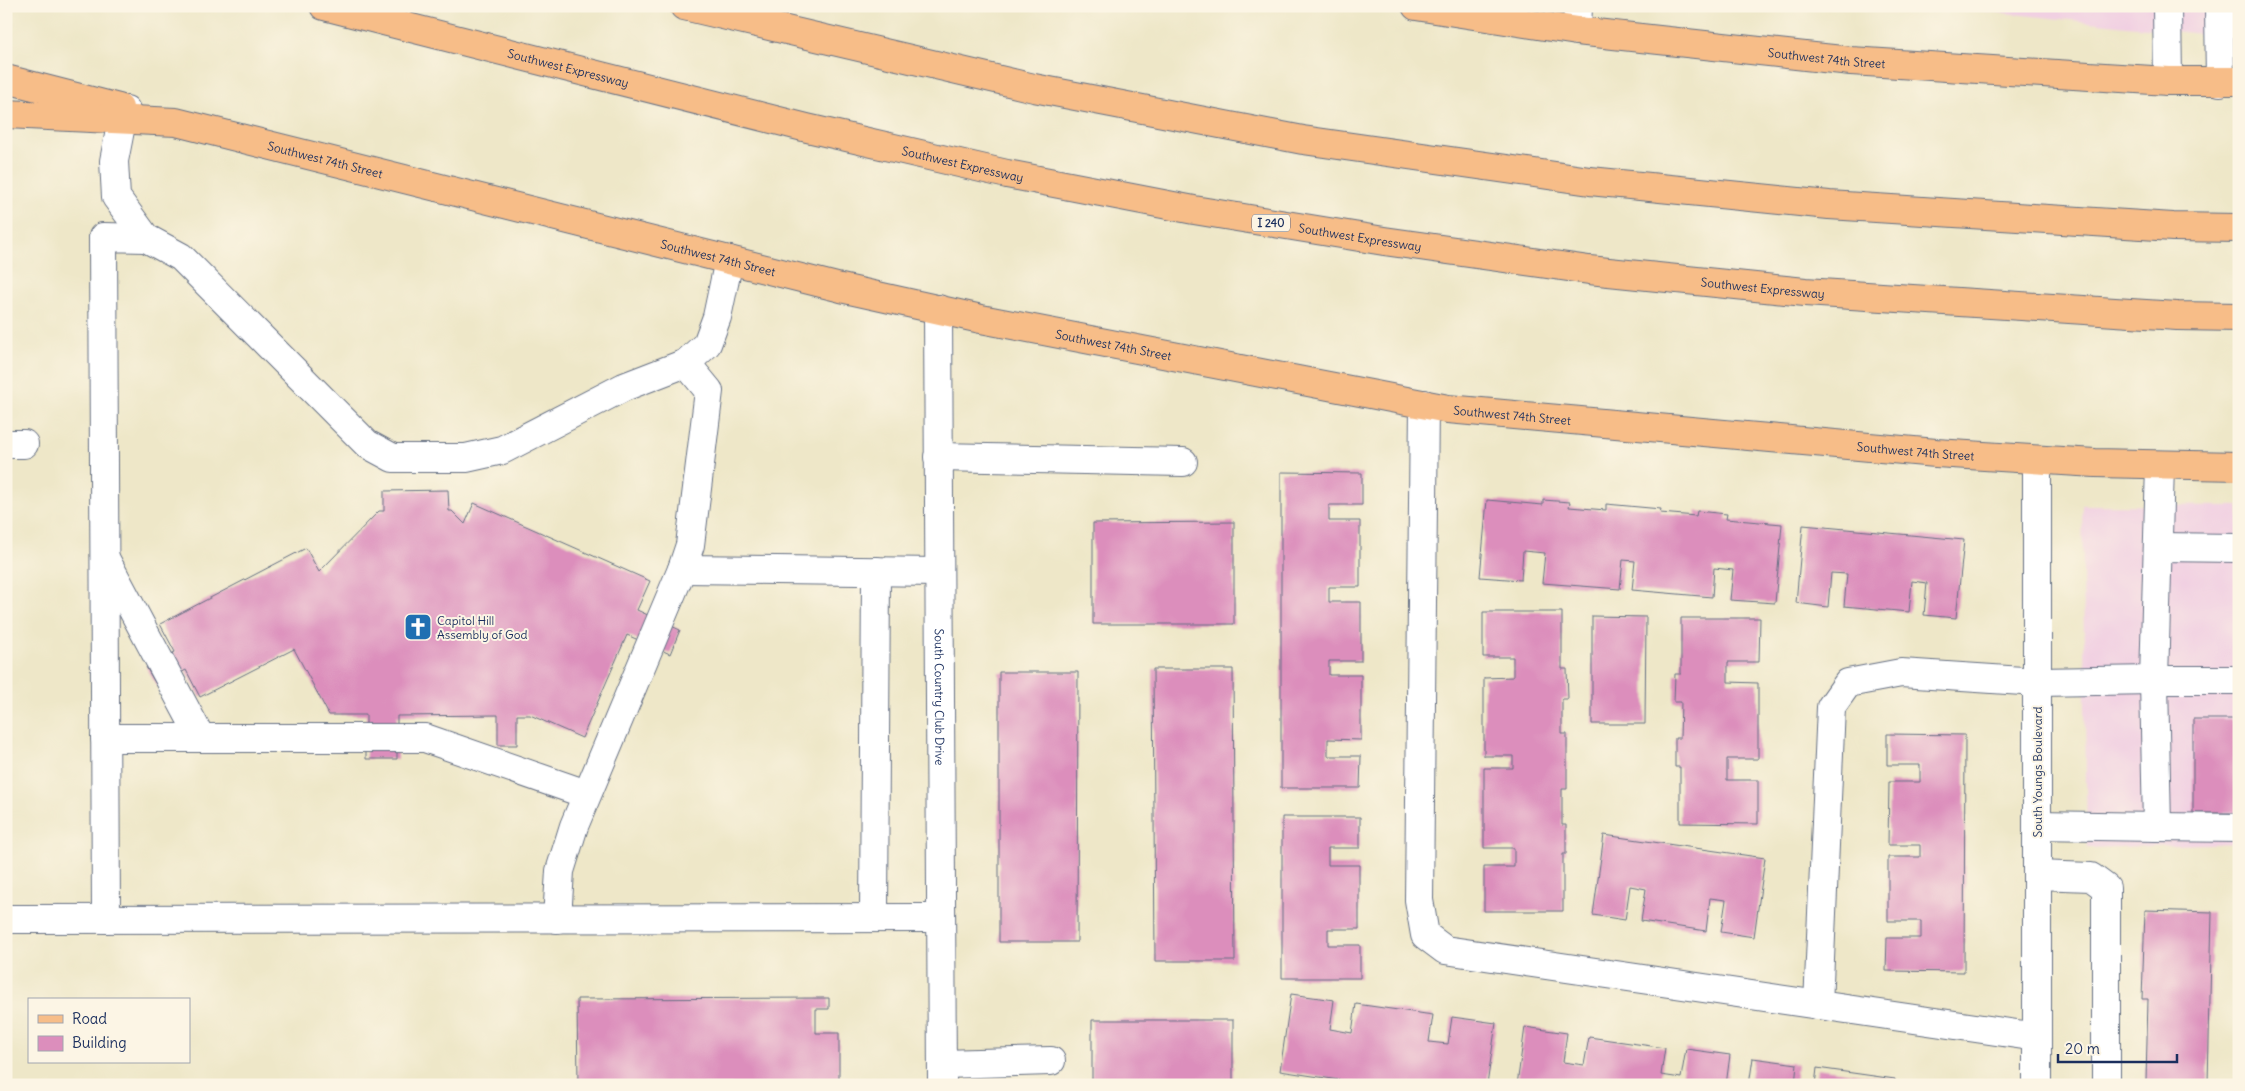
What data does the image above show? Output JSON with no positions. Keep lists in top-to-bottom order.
{
  "streets": {
    "main road": ["Southwest 74th Street", "Southwest Expressway", "I 240"],
    "street": ["South Country Club Drive", "South Youngs Boulevard"]
  },
  "crossings": [
    ["Southwest 74th Street", "South Country Club Drive"],
    ["Southwest 74th Street", "South Youngs Boulevard"]
  ],
  "places": {
    "church": ["Capitol Hill Assembly of God"]
  },
  "legend": ["Road", "Building"],
  "scale_bar": "20 m"
}
